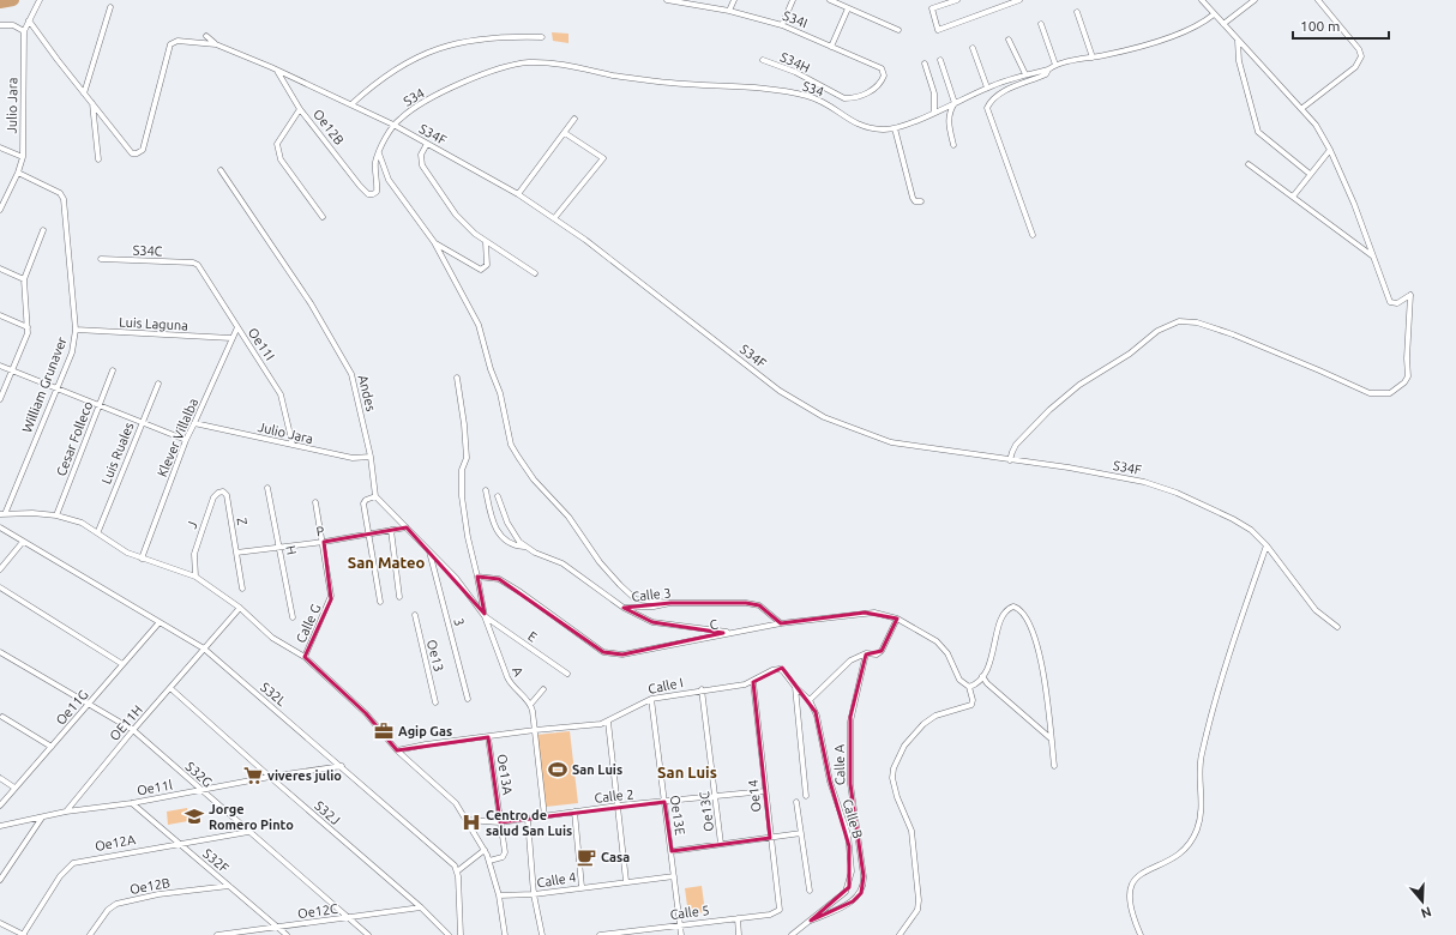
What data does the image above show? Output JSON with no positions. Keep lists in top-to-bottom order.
{
  "streets": {
    "street": [
      "S34I",
      "S34H",
      "S34",
      "Julio Jara",
      "Oe12B",
      "S34F",
      "S34C",
      "Luis Laguna",
      "Oe11I",
      "William Grunaver",
      "Andes",
      "Klever Villalba",
      "Cesar Folleco",
      "Luis Ruales",
      "Z",
      "J",
      "P",
      "H",
      "Calle 3",
      "3",
      "Calle G",
      "C",
      "E",
      "Oe13",
      "A",
      "Calle I",
      "S32L",
      "Oe11G",
      "OE11H",
      "Calle A",
      "S32G",
      "Oe13A",
      "Oe11l",
      "Calle 2",
      "Oe14",
      "Oe13C",
      "S32J",
      "Oe13E",
      "Calle B",
      "Oe12A",
      "S32F",
      "Calle 4",
      "Oe12C",
      "Calle 5"
    ]
  },
  "crossings": [
    ["S34I", "S34H"],
    ["S34", "S34F"],
    ["Julio Jara", "Oe11I"],
    ["Julio Jara", "William Grunaver"],
    ["Julio Jara", "Andes"],
    ["Julio Jara", "Klever Villalba"],
    ["Oe12B", "S34F"],
    ["Oe12B", "S32F"],
    ["S34C", "Oe11I"],
    ["Luis Laguna", "William Grunaver"],
    ["Luis Laguna", "Klever Villalba"],
    ["Oe11I", "Klever Villalba"],
    ["Z", "J"],
    ["Z", "P"],
    ["P", "H"],
    ["P", "Calle G"],
    ["Calle 3", "C"],
    ["E", "A"],
    ["A", "Calle I"],
    ["Calle I", "Oe13A"],
    ["Calle I", "Oe14"],
    ["Calle I", "Oe13C"],
    ["Calle I", "Oe13E"],
    ["Calle I", "Calle B"],
    ["S32L", "Oe11G"],
    ["S32L", "OE11H"],
    ["S32L", "Oe11l"],
    ["Oe11G", "S32G"],
    ["OE11H", "S32G"],
    ["OE11H", "Oe11l"],
    ["OE11H", "S32J"],
    ["Calle A", "Calle B"],
    ["S32G", "Oe11l"],
    ["S32G", "Oe12A"],
    ["S32G", "Oe12C"],
    ["Oe13A", "Calle 2"],
    ["Oe11l", "S32J"],
    ["Oe11l", "S32F"],
    ["Calle 2", "Oe14"],
    ["Calle 2", "Oe13C"],
    ["Calle 2", "Oe13E"],
    ["Oe14", "Calle 5"],
    ["S32J", "Oe12C"],
    ["Oe13E", "Calle 4"],
    ["Oe13E", "Calle 5"],
    ["Oe12A", "S32F"],
    ["S32F", "Oe12C"]
  ],
  "districts": ["San Mateo", "San Luis"],
  "places": {
    "office": ["Agip Gas"],
    "sports": ["San Luis"],
    "supermarket": ["viveres julio"],
    "school or university": ["Jorge Romero Pinto"],
    "hospital": ["Centro de salud San Luis"],
    "cafe": ["Casa"]
  },
  "scale_bar": "100 m",
  "north": "bottom"
}
